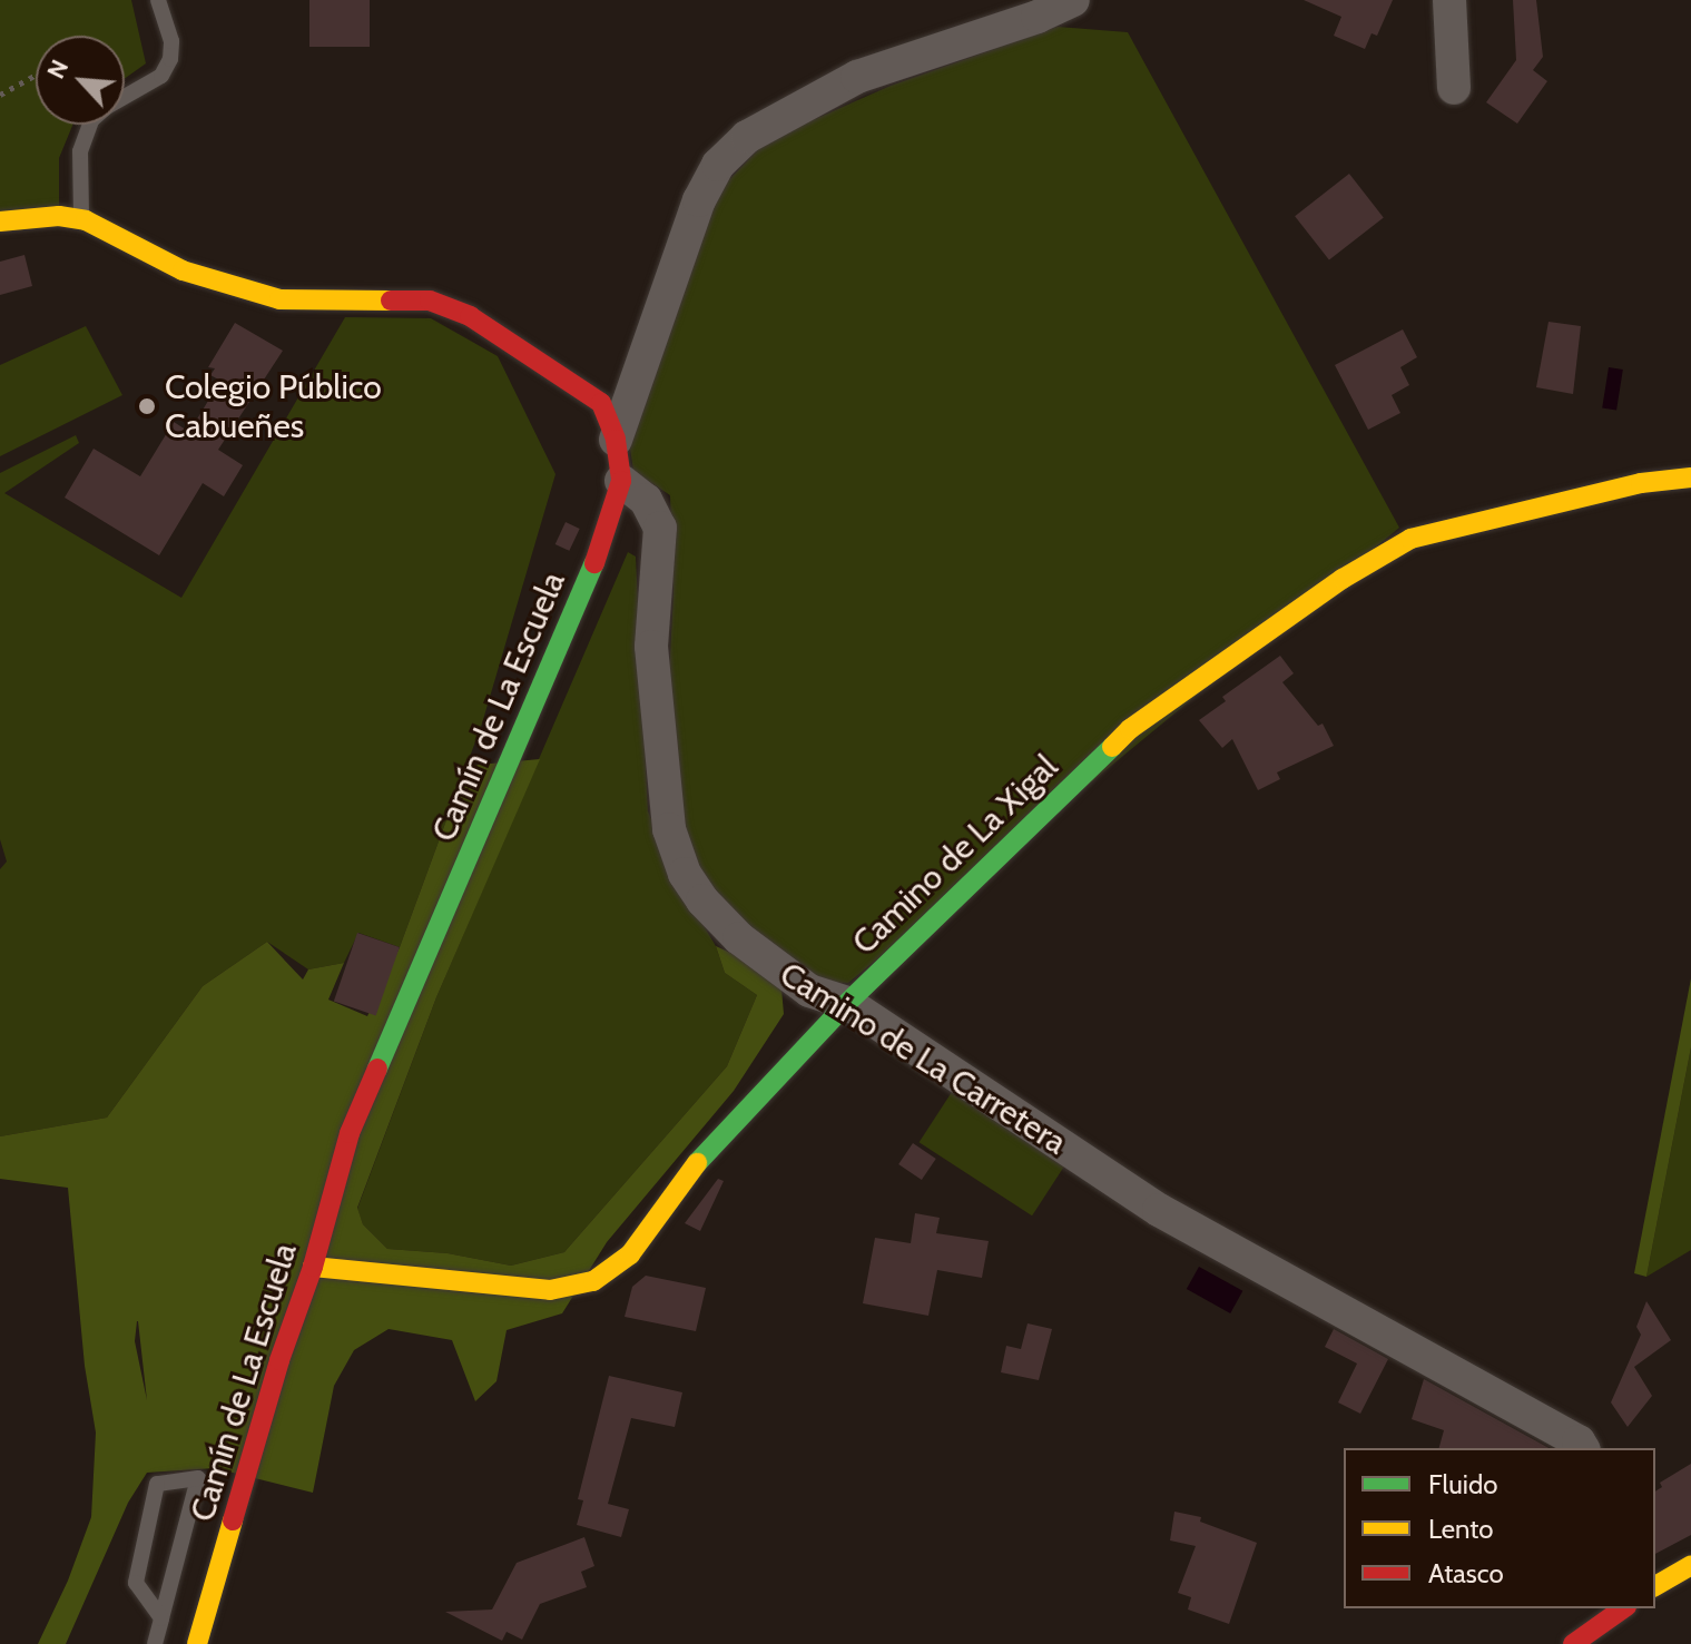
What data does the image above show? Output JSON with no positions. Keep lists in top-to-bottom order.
{
  "streets": {
    "main road": ["Camín de La Escuela", "Camino de La Xigal"],
    "street": ["Camino de La Carretera"]
  },
  "crossings": [
    ["Camín de La Escuela", "Camino de La Xigal"],
    ["Camín de La Escuela", "Camino de La Carretera"],
    ["Camino de La Xigal", "Camino de La Carretera"]
  ],
  "places": ["Colegio Público Cabueñes"],
  "legend": ["Fluido", "Lento", "Atasco"],
  "north": "top left"
}
